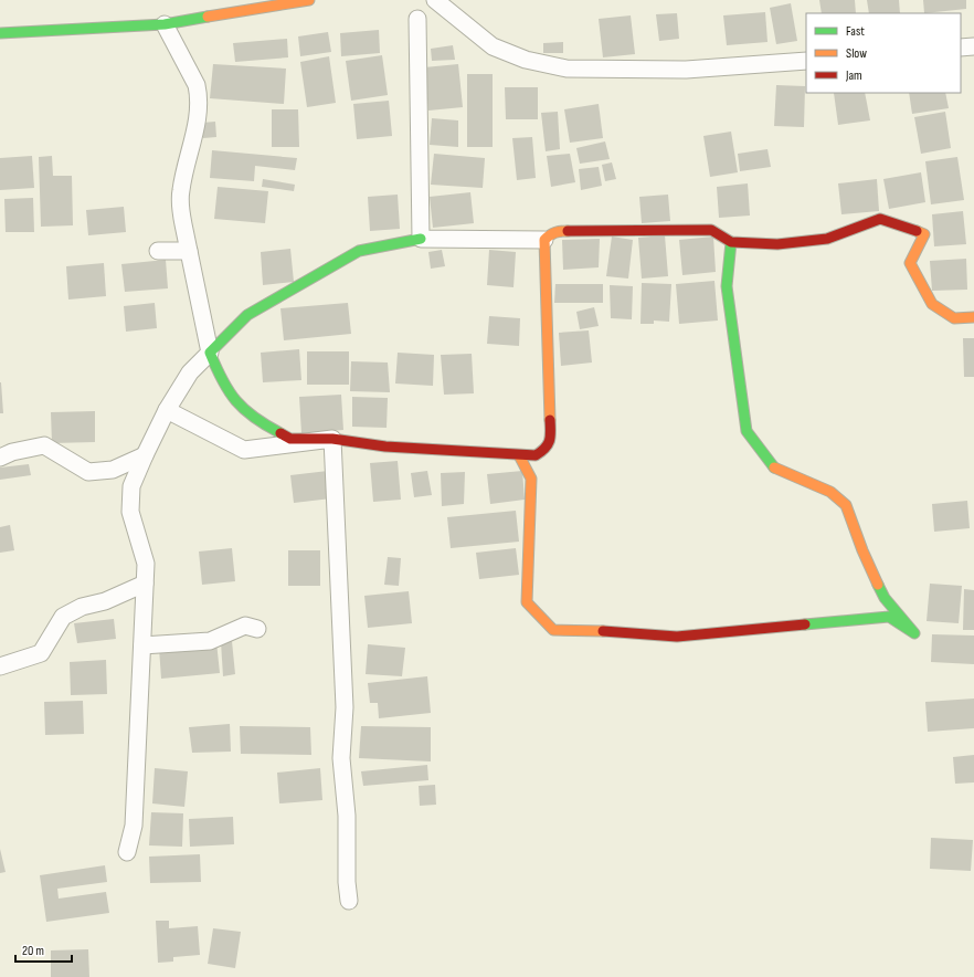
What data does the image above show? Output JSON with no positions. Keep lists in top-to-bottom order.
{
  "legend": ["Fast", "Slow", "Jam"],
  "scale_bar": "20 m"
}
